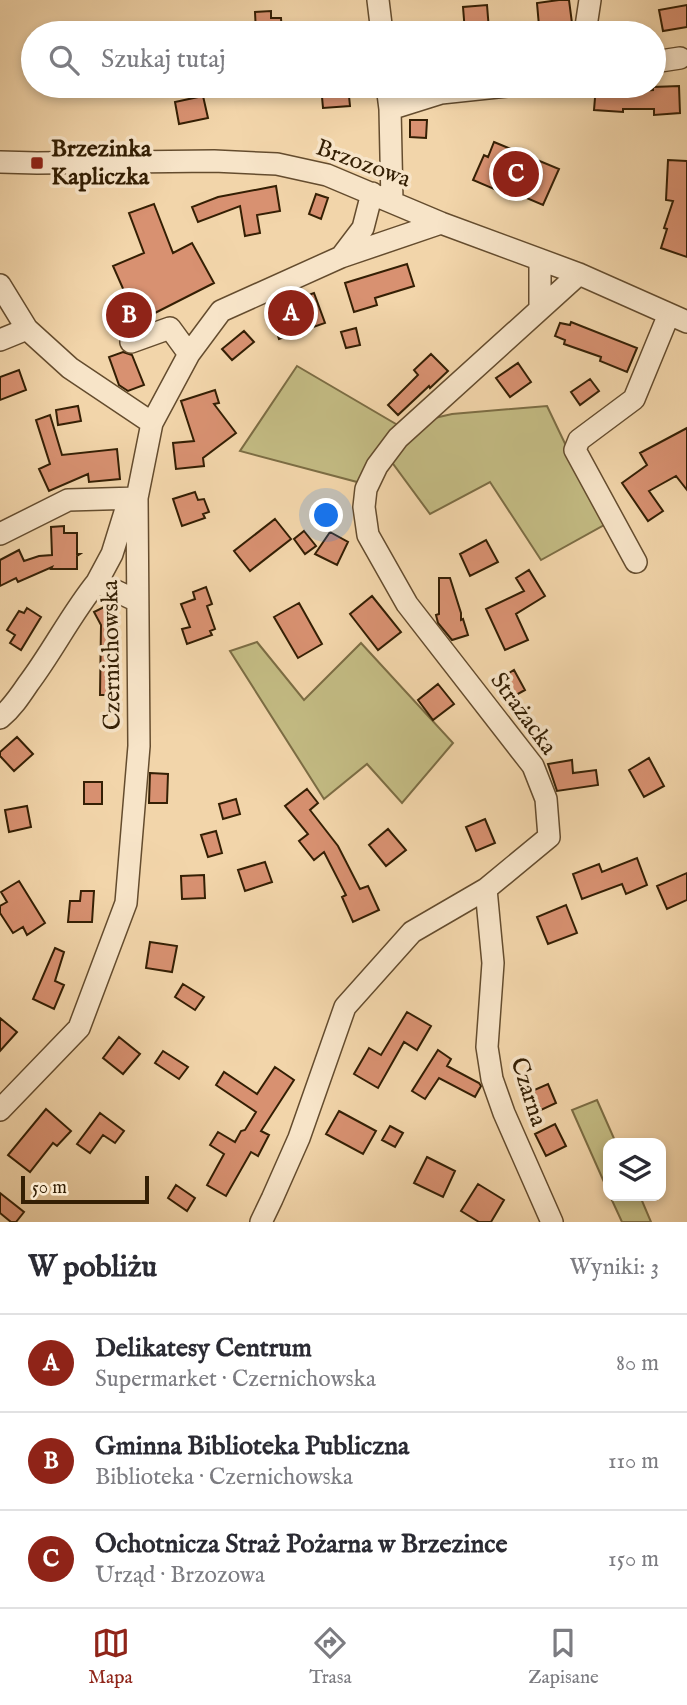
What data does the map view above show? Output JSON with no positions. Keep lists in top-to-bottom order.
{
  "streets": {
    "street": [
      "Brzozowa",
      "Czernichowska",
      "Strażacka",
      "Czarna"
    ]
  },
  "crossings": [
    ["Brzozowa", "Czernichowska"],
    ["Brzozowa", "Strażacka"],
    ["Strażacka", "Czarna"]
  ],
  "places": {
    "transit": ["Brzezinka Kapliczka"]
  },
  "scale_bar": "50 m",
  "page": {
    "search": "Szukaj tutaj",
    "pins": ["C", "A", "B"],
    "scale": "50 m",
    "heading": ["W pobliżu", "Wyniki: 3"],
    "list": [
      {
        "mark": "A",
        "name": "Delikatesy Centrum",
        "note": "Supermarket · Czernichowska",
        "value": "80 m"
      },
      {
        "mark": "B",
        "name": "Gminna Biblioteka Publiczna",
        "note": "Biblioteka · Czernichowska",
        "value": "110 m"
      },
      {
        "mark": "C",
        "name": "Ochotnicza Straż Pożarna w Brzezince",
        "note": "Urząd · Brzozowa",
        "value": "150 m"
      }
    ],
    "nav": ["Mapa", "Trasa", "Zapisane"]
  }
}
